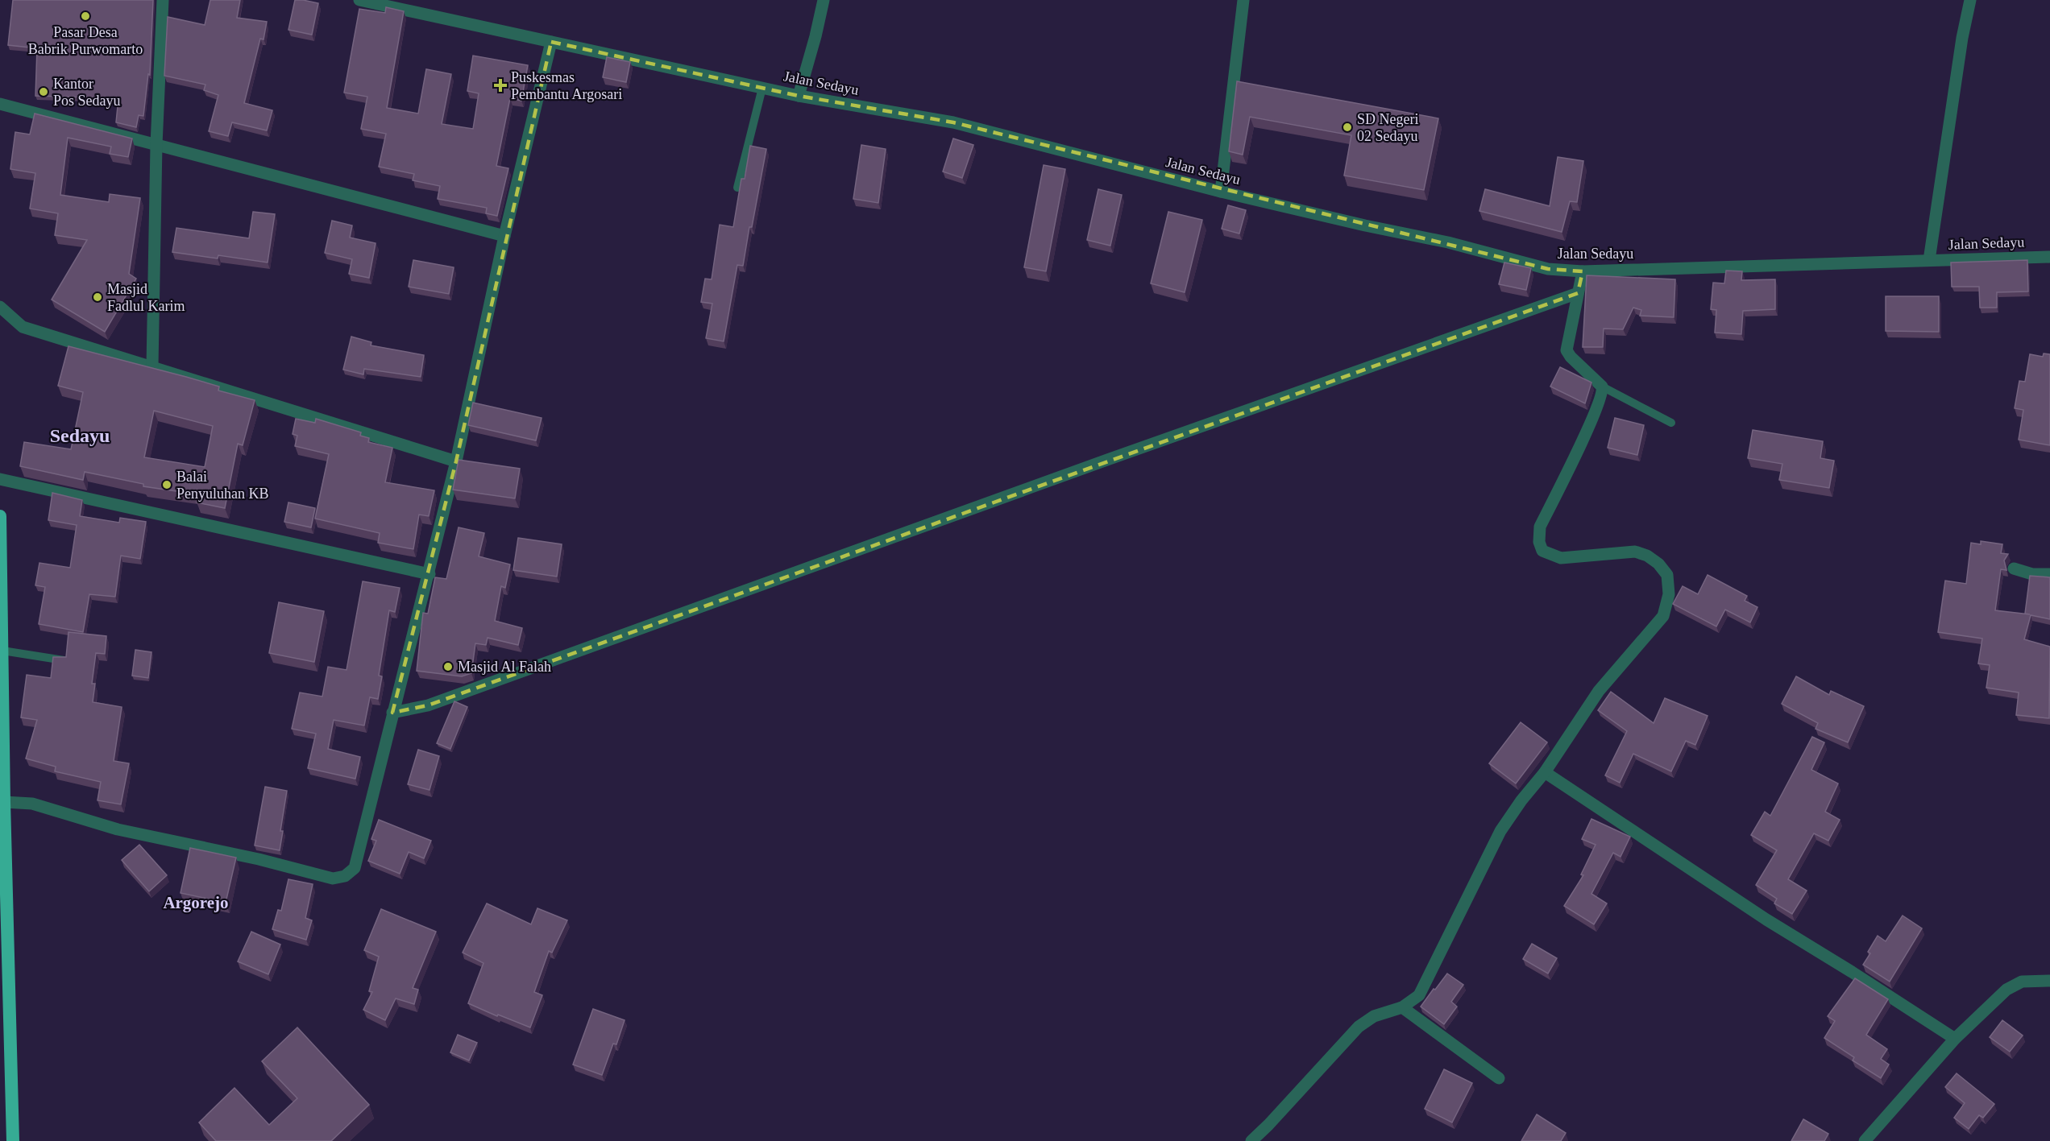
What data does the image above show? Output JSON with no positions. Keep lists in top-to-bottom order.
{
  "streets": {
    "street": ["Jalan Sedayu"]
  },
  "districts": ["Sedayu", "Argorejo"],
  "places": {
    "other": [
      "Pasar Desa Babrik Purwomarto",
      "Kantor Pos Sedayu",
      "SD Negeri 02 Sedayu",
      "Masjid Fadlul Karim",
      "Balai Penyuluhan KB",
      "Masjid Al Falah"
    ],
    "health": ["Puskesmas Pembantu Argosari"]
  }
}
